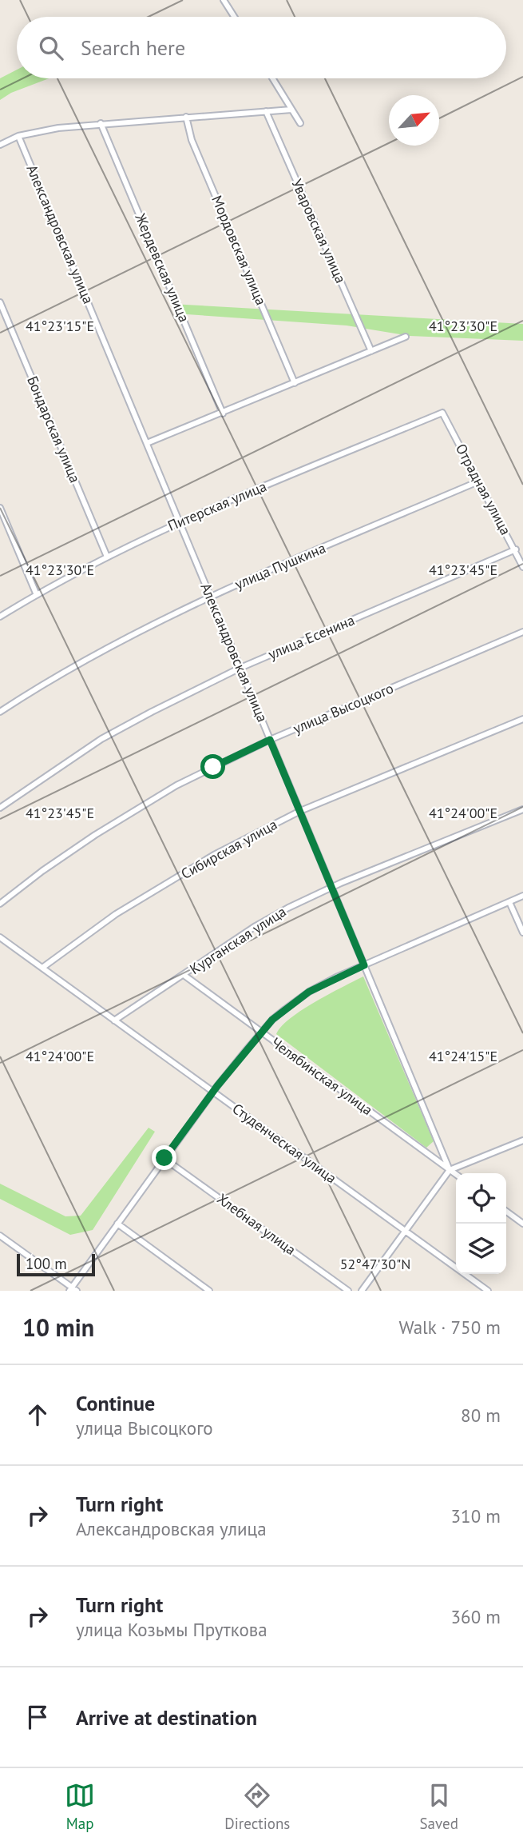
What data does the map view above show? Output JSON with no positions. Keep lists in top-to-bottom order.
{
  "streets": {
    "street": [
      "Уваровская улица",
      "Александровская улица",
      "Мордовская улица",
      "Жердевская улица",
      "Бондарская улица",
      "Отрадная улица",
      "Питерская улица",
      "улица Пушкина",
      "улица Есенина",
      "улица Высоцкого",
      "Сибирская улица",
      "Курганская улица",
      "Челябинская улица",
      "Студенческая улица",
      "Хлебная улица"
    ]
  },
  "crossings": [
    ["Александровская улица", "Питерская улица"],
    ["Александровская улица", "улица Пушкина"],
    ["Александровская улица", "улица Есенина"],
    ["Александровская улица", "улица Высоцкого"],
    ["Александровская улица", "Сибирская улица"],
    ["Александровская улица", "Курганская улица"],
    ["Александровская улица", "Челябинская улица"],
    ["Бондарская улица", "Питерская улица"],
    ["Отрадная улица", "Питерская улица"],
    ["Отрадная улица", "улица Пушкина"],
    ["Отрадная улица", "улица Есенина"],
    ["Сибирская улица", "Студенческая улица"],
    ["Курганская улица", "Челябинская улица"],
    ["Курганская улица", "Студенческая улица"]
  ],
  "scale_bar": "100 m",
  "north": "top right",
  "page": {
    "search": "Search here",
    "scale": "100 m",
    "heading": ["10 min", "Walk · 750 m"],
    "list": [
      ["Continue", "улица Высоцкого", "80 m"],
      ["Turn right", "Александровская улица", "310 m"],
      ["Turn right", "улица Козьмы Пруткова", "360 m"],
      "Arrive at destination"
    ],
    "nav": ["Map", "Directions", "Saved"]
  },
  "coordinates": [
    "41°23'15\"E",
    "41°23'30\"E",
    "41°23'45\"E",
    "41°24'00\"E",
    "41°24'15\"E",
    "52°47'30\"N"
  ]
}
